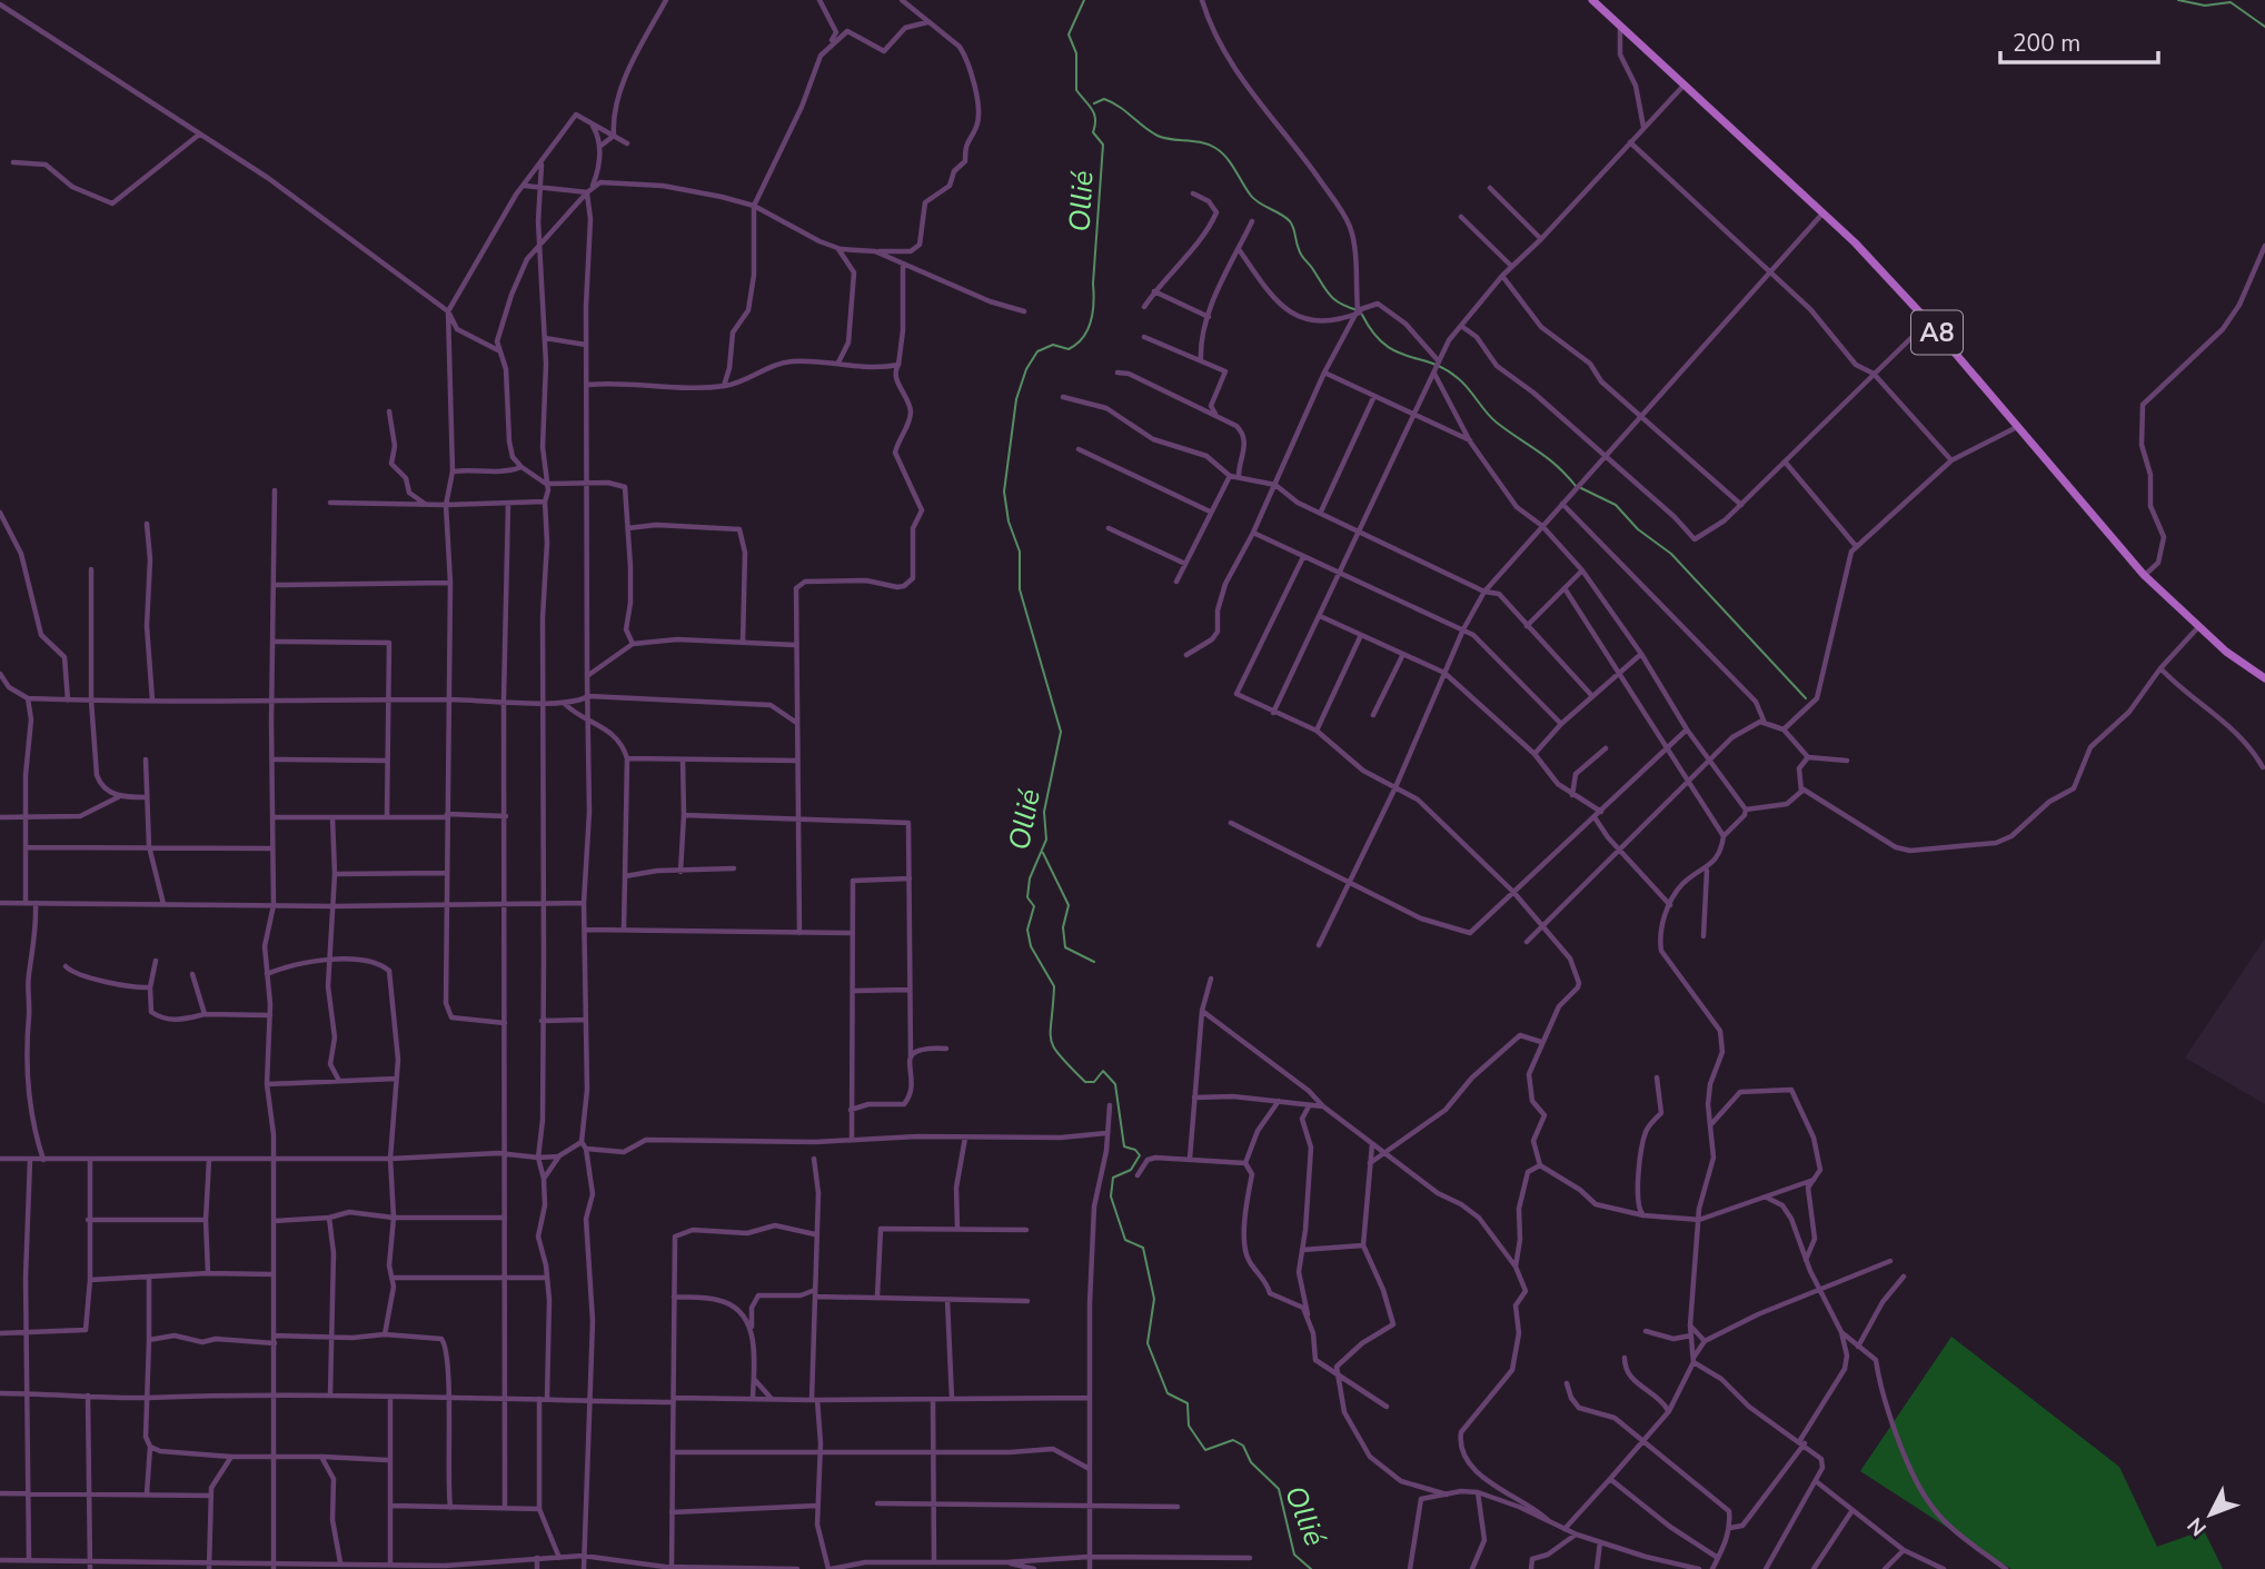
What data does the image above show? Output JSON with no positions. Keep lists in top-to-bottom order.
{
  "streets": {
    "main road": ["A8"]
  },
  "water": ["Ollié"],
  "scale_bar": "200 m",
  "north": "bottom left"
}
